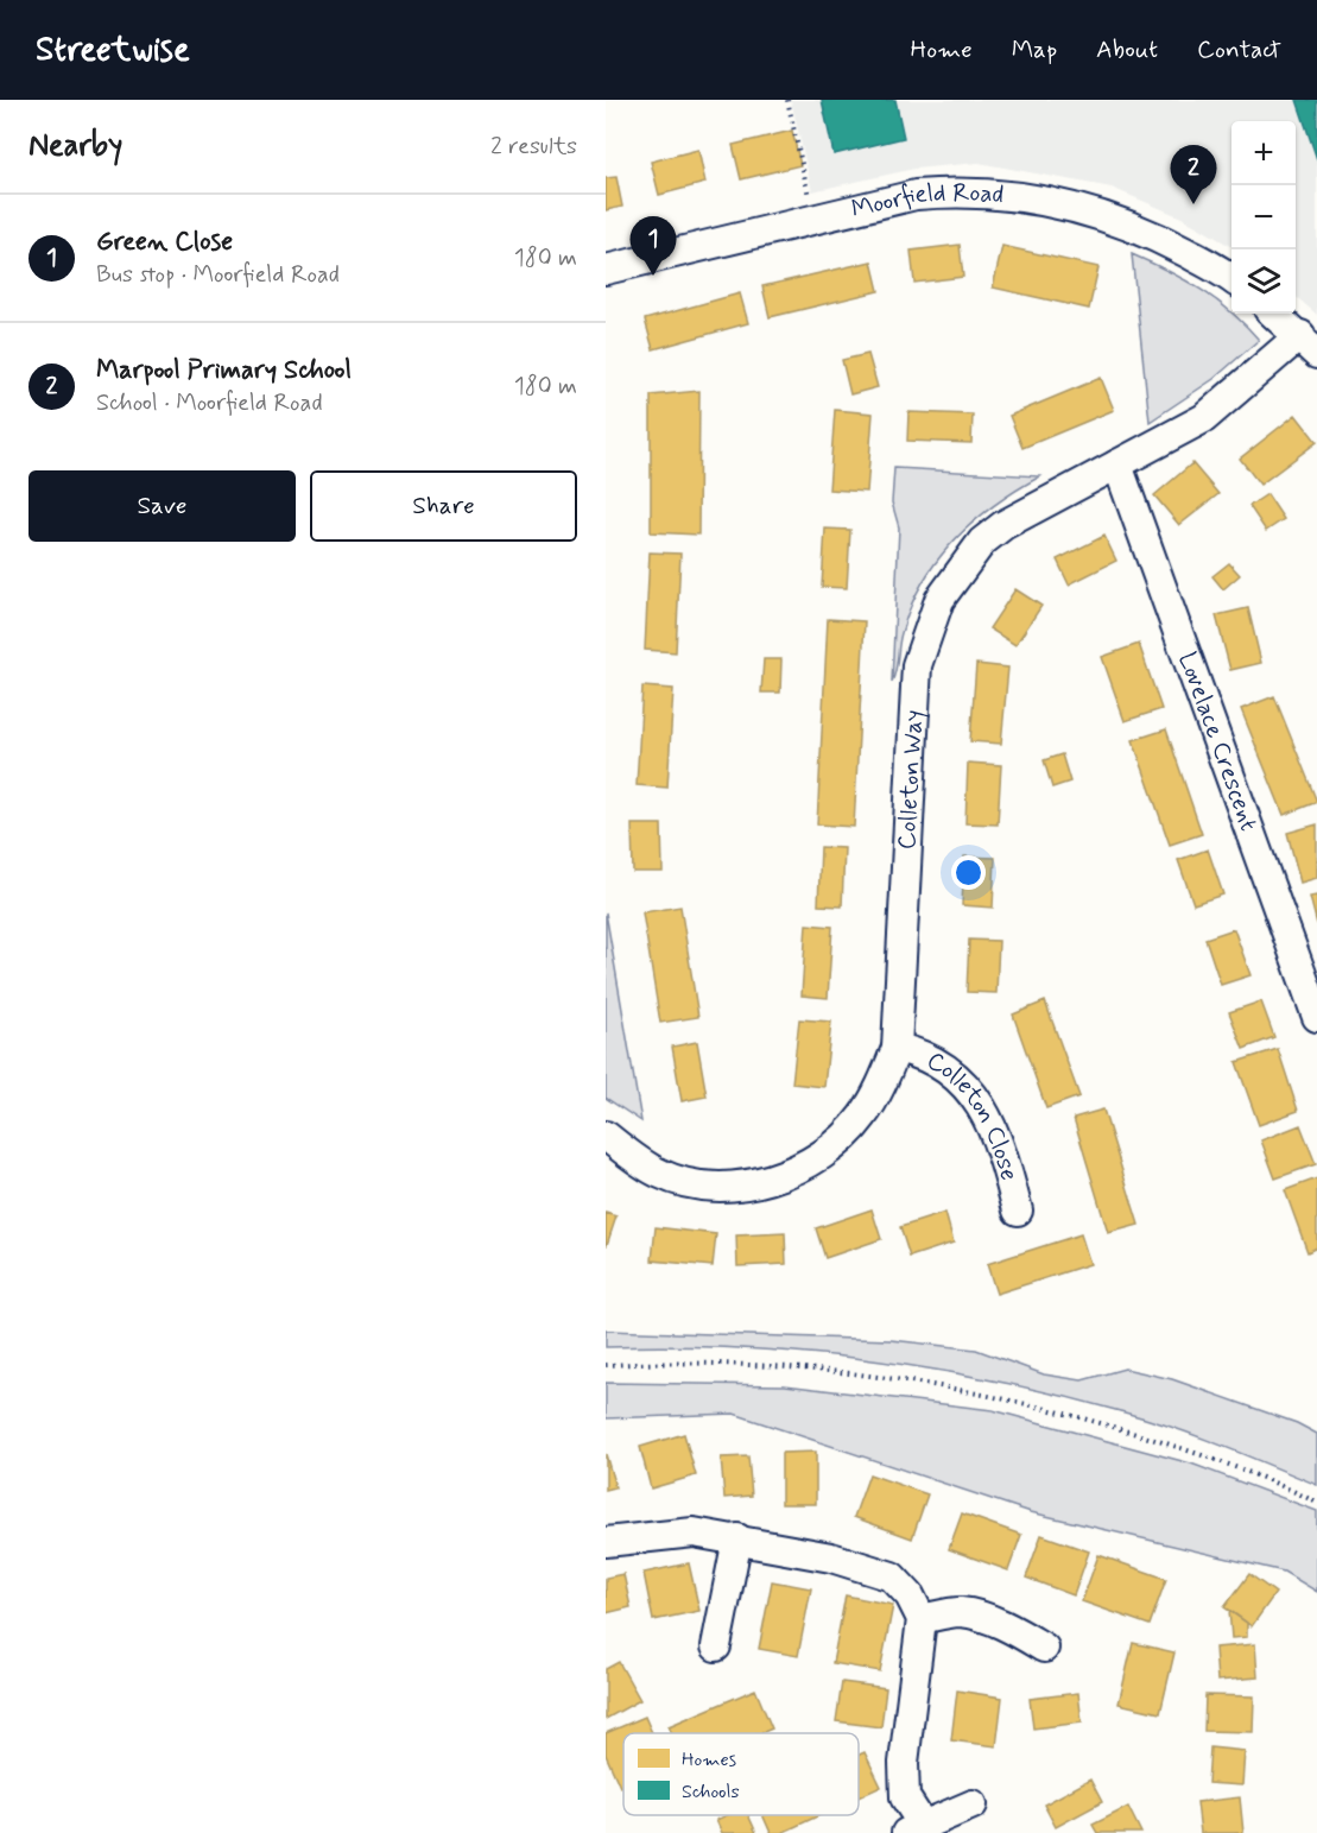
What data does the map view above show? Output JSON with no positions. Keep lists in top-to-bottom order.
{
  "streets": {
    "street": [
      "Moorfield Road",
      "Lovelace Crescent",
      "Colleton Way",
      "Colleton Close"
    ]
  },
  "crossings": [
    ["Lovelace Crescent", "Colleton Way"],
    ["Colleton Way", "Colleton Close"]
  ],
  "legend": ["Homes", "Schools"],
  "page": {
    "header": "Streetwise",
    "nav": [
      "Home",
      "Map",
      "About",
      "Contact"
    ],
    "heading": ["Nearby", "2 results"],
    "map_buttons": ["+", "−"],
    "pins": ["2", "1"],
    "list": [
      {
        "mark": "1",
        "name": "Green Close",
        "note": "Bus stop · Moorfield Road",
        "value": "180 m"
      },
      {
        "mark": "2",
        "name": "Marpool Primary School",
        "note": "School · Moorfield Road",
        "value": "180 m"
      }
    ],
    "buttons": ["Save", "Share"]
  }
}
